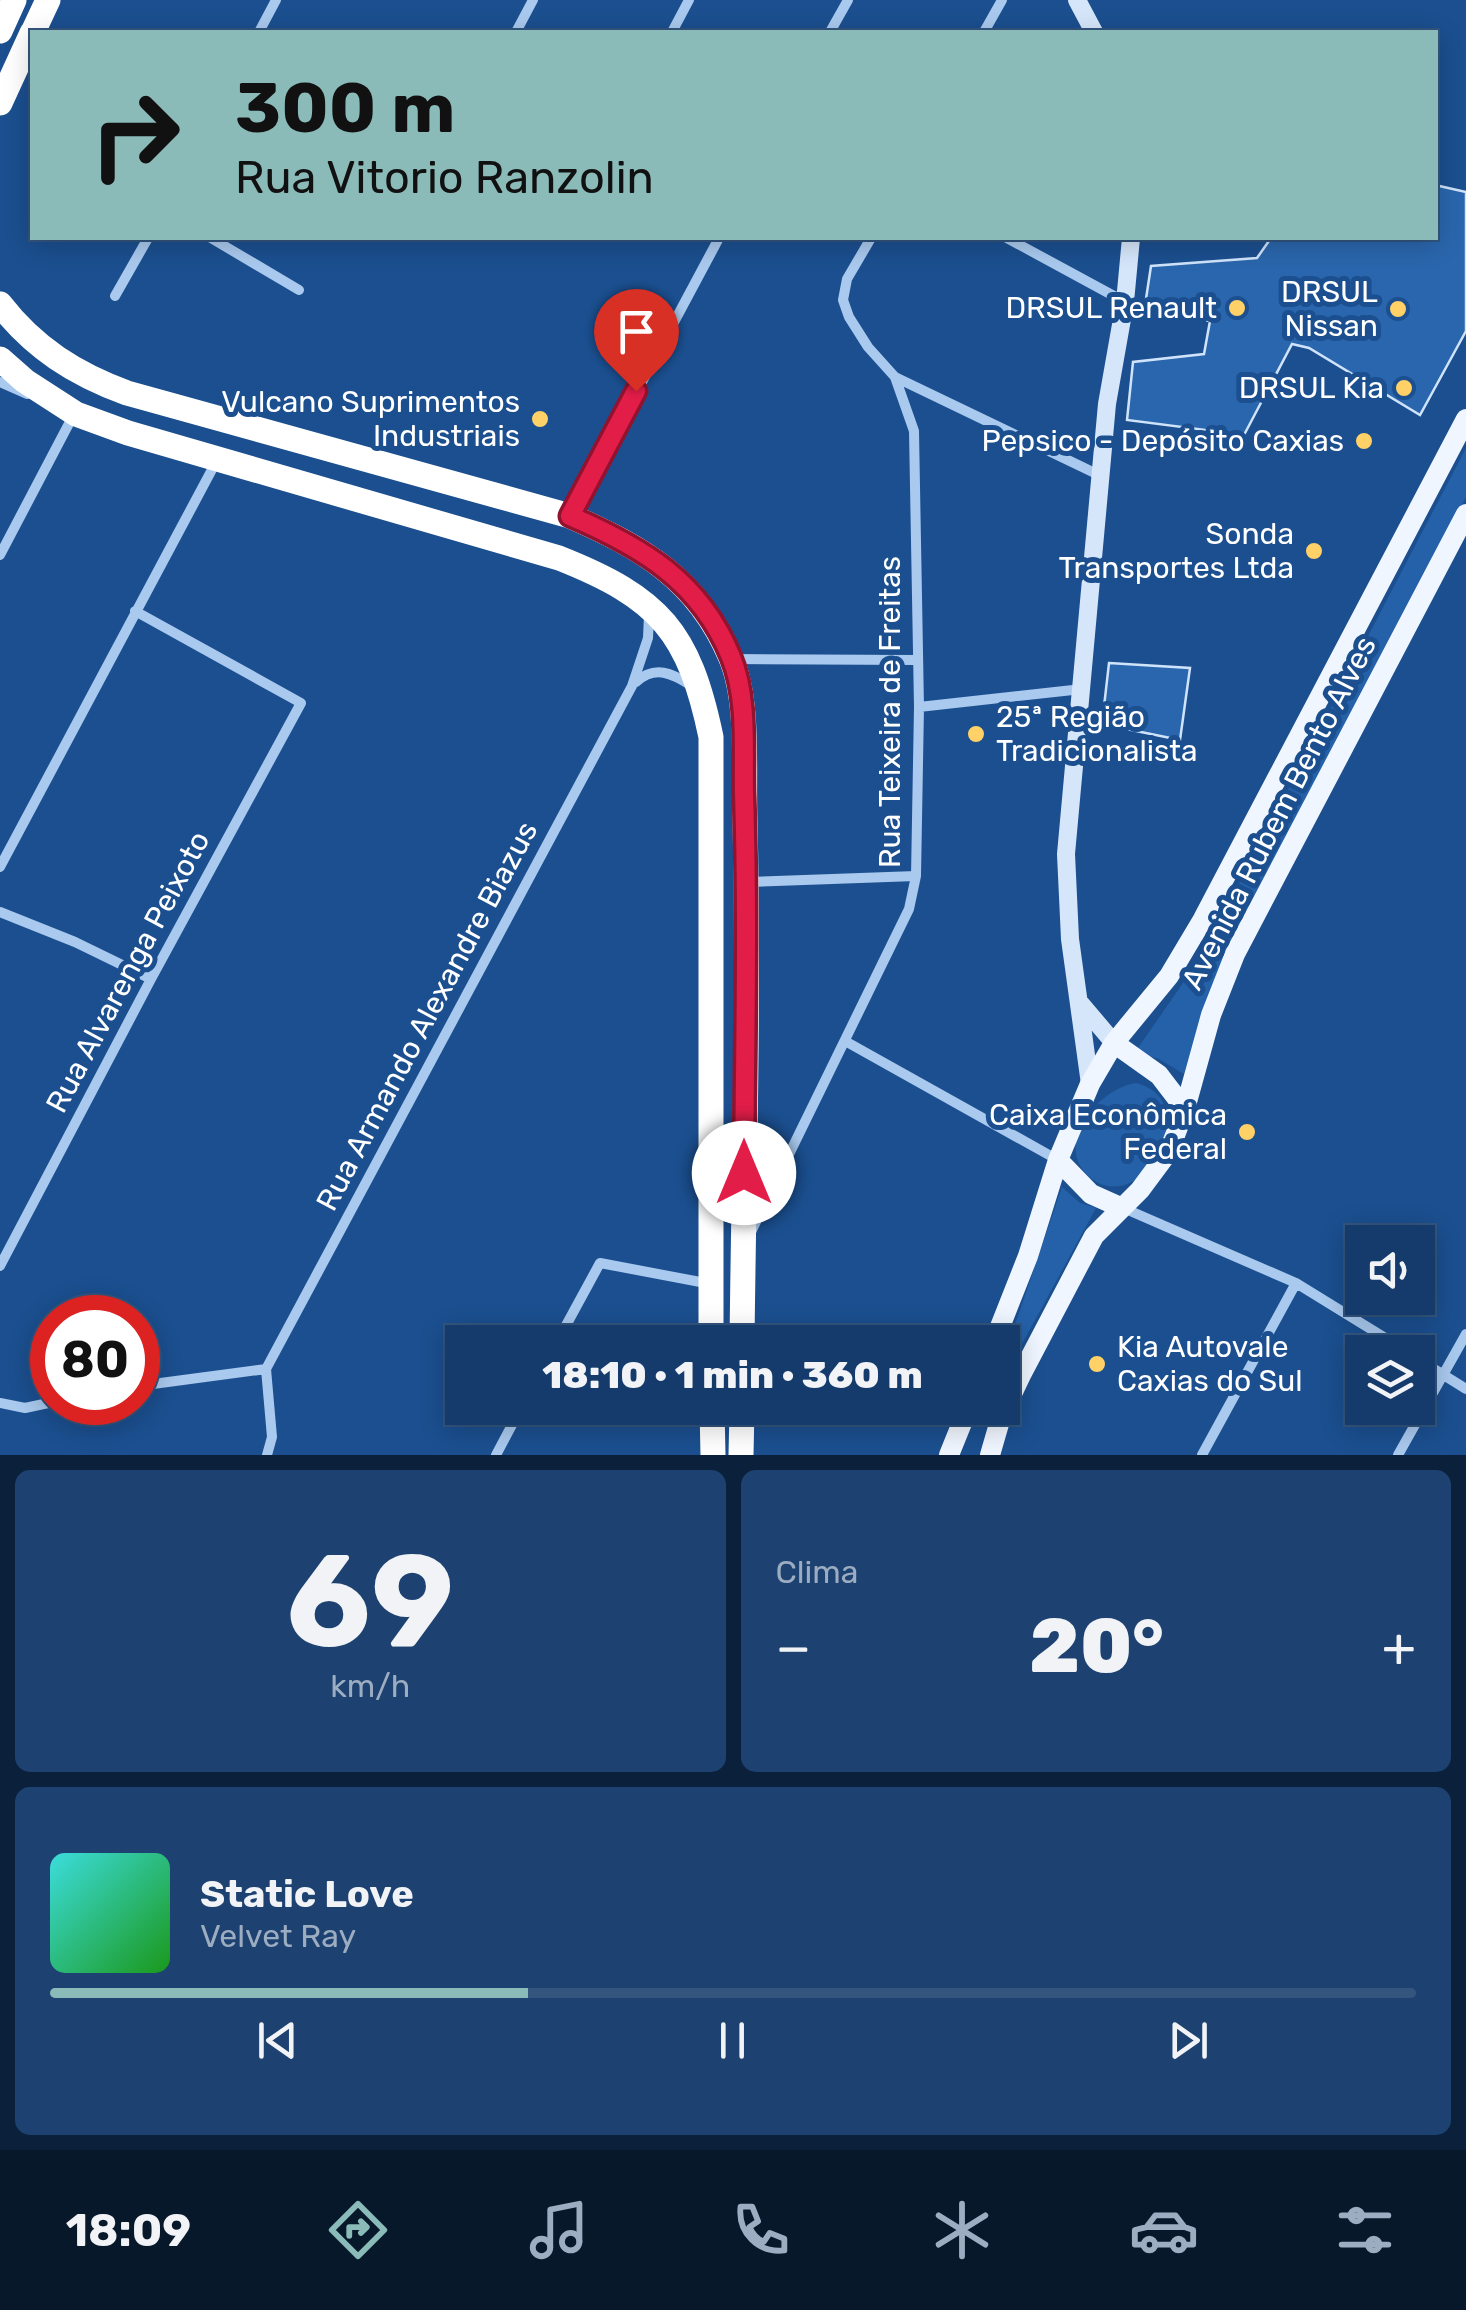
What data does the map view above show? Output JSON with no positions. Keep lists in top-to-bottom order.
{
  "streets": {
    "main road": ["Avenida Rubem Bento Alves"],
    "street": ["Rua Teixeira de Freitas", "Rua Alvarenga Peixoto", "Rua Armando Alexandre Biazus"]
  },
  "places": [
    "DRSUL Renault",
    "DRSUL Nissan",
    "DRSUL Kia",
    "Vulcano Suprimentos Industriais",
    "Pepsico - Depósito Caxias",
    "Sonda Transportes Ltda",
    "25ª Região Tradicionalista",
    "Caixa Econômica Federal",
    "Kia Autovale Caxias do Sul"
  ],
  "page": {
    "turn": ["300 m", "Rua Vitorio Ranzolin"],
    "limit": "80",
    "trip": "18:10 · 1 min · 360 m",
    "tile": [
      ["69", "km/h"],
      "Clima"
    ],
    "heat": ["−", "20°", "+"],
    "song": ["Static Love", "Velvet Ray"],
    "tabs": "18:09"
  }
}
